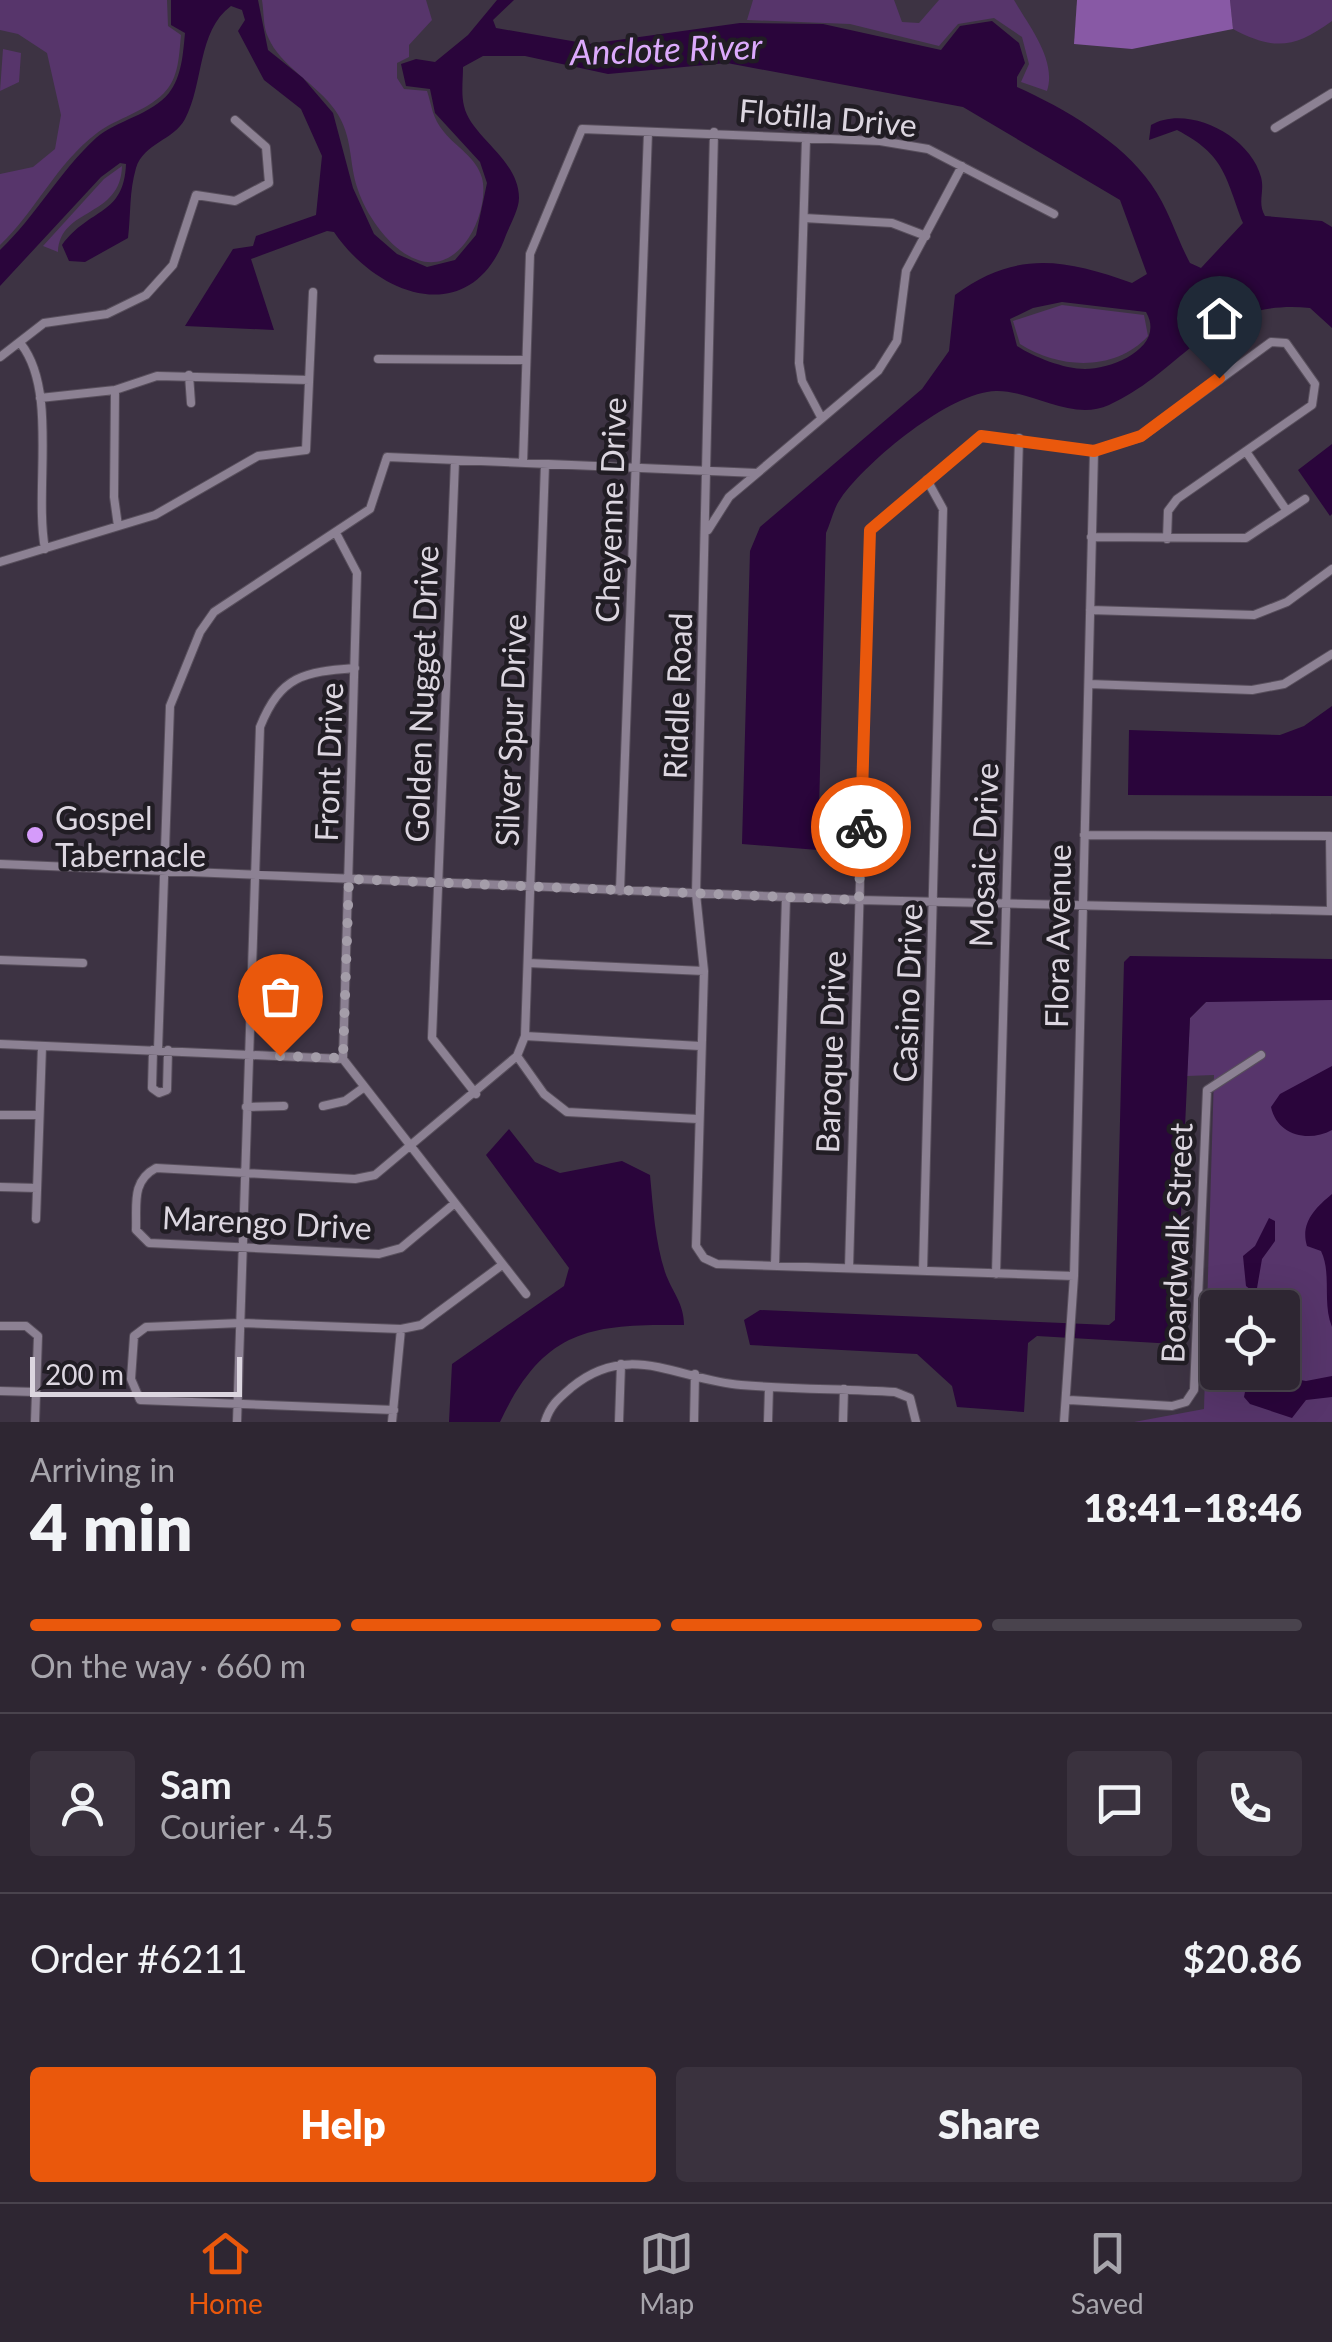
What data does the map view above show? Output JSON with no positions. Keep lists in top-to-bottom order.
{
  "streets": {
    "street": [
      "Flotilla Drive",
      "Cheyenne Drive",
      "Golden Nugget Drive",
      "Riddle Road",
      "Silver Spur Drive",
      "Front Drive",
      "Mosaic Drive",
      "Flora Avenue",
      "Casino Drive",
      "Baroque Drive",
      "Marengo Drive",
      "Boardwalk Street"
    ]
  },
  "crossings": [
    ["Flotilla Drive", "Cheyenne Drive"],
    ["Flotilla Drive", "Riddle Road"],
    ["Mosaic Drive", "Baroque Drive"],
    ["Flora Avenue", "Baroque Drive"],
    ["Flora Avenue", "Boardwalk Street"],
    ["Casino Drive", "Baroque Drive"]
  ],
  "water": ["Anclote River"],
  "places": ["Gospel Tabernacle"],
  "scale_bar": "200 m",
  "page": {
    "scale": "200 m",
    "heading": ["4 min", "Arriving in", "18:41–18:46"],
    "panel": [
      "Sam",
      "Courier · 4.5",
      "Order #6211",
      "$20.86"
    ],
    "bar": "On the way · 660 m",
    "buttons": ["Help", "Share"],
    "tabs": ["Home", "Map", "Saved"]
  }
}
